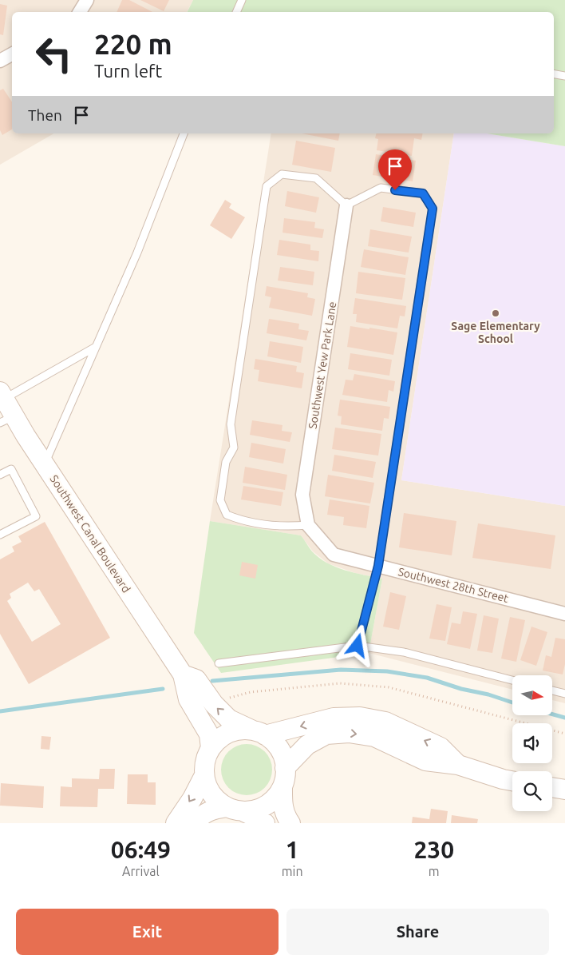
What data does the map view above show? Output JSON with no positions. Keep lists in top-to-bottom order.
{
  "streets": {
    "main road": ["Southwest Canal Boulevard"],
    "street": ["Southwest Yew Park Lane", "Southwest 28th Street"]
  },
  "crossings": [
    ["Southwest Yew Park Lane", "Southwest 28th Street"]
  ],
  "places": ["Sage Elementary School"],
  "north": "right",
  "page": {
    "turn": ["220 m", "Turn left"],
    "then": "Then",
    "eta": [
      "06:49",
      "Arrival",
      "1",
      "min",
      "230",
      "m"
    ],
    "buttons": ["Exit", "Share"]
  }
}
